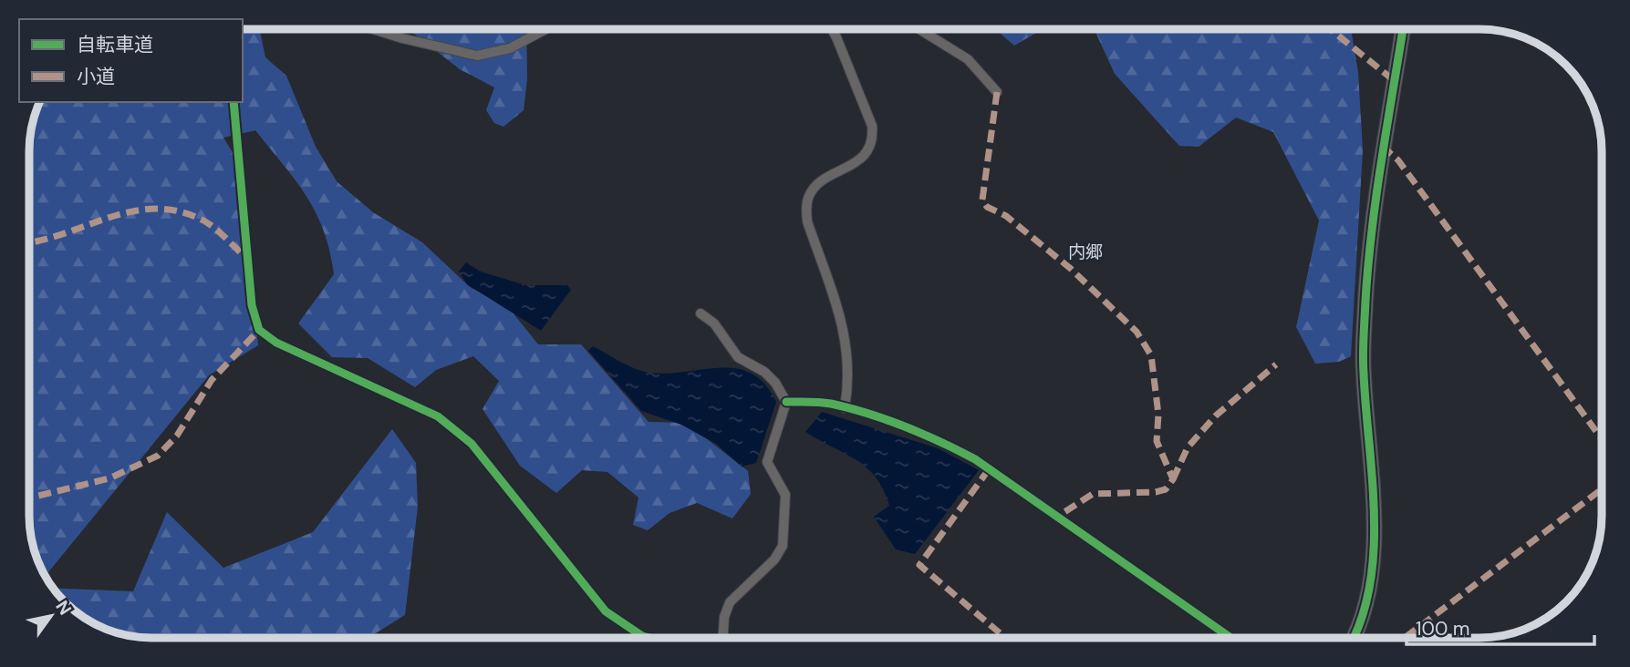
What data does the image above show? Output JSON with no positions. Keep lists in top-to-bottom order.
{
  "districts": ["内郷"],
  "legend": ["自転車道", "小道"],
  "scale_bar": "100 m",
  "north": "top right"
}
